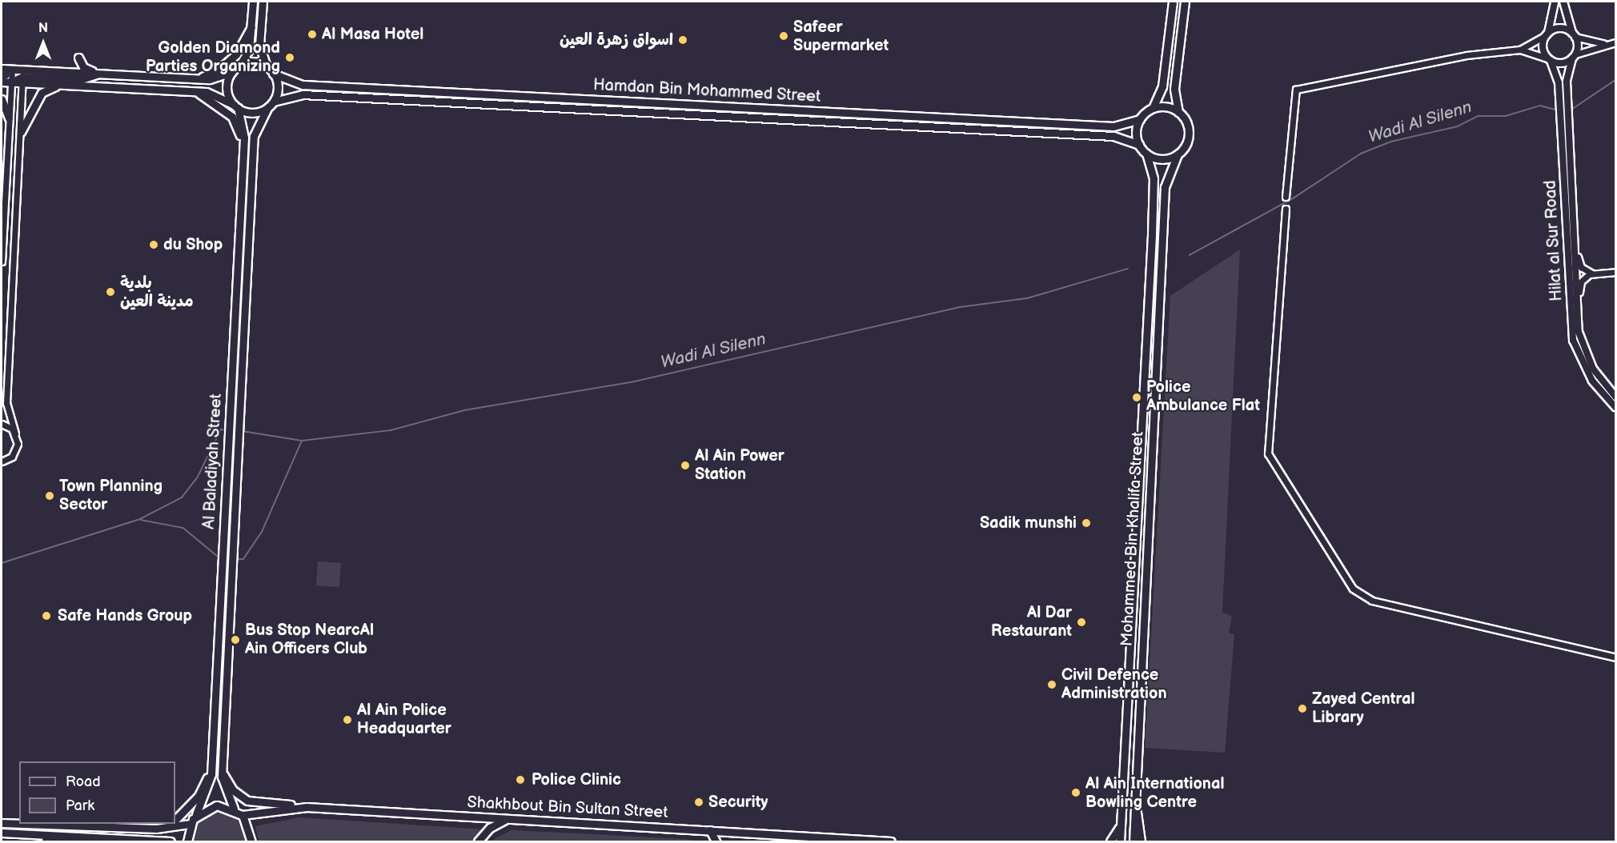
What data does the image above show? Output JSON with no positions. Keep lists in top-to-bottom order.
{
  "streets": {
    "main road": [
      "Hamdan Bin Mohammed Street",
      "Hilat al Sur Road",
      "Al Baladiyah Street",
      "Mohammed Bin Khalifa Street",
      "Shakhbout Bin Sultan Street"
    ]
  },
  "crossings": [
    ["Hamdan Bin Mohammed Street", "Al Baladiyah Street"],
    ["Hamdan Bin Mohammed Street", "Mohammed Bin Khalifa Street"]
  ],
  "water": ["Wadi Al Silenn"],
  "places": [
    "Al Masa Hotel",
    "Safeer Supermarket",
    "اسواق زهرة العين",
    "Golden Diamond Parties Organizing",
    "du Shop",
    "بلدية مدينة العين",
    "Police Ambulance Flat",
    "Al Ain Power Station",
    "Town Planning Sector",
    "Sadik munshi",
    "Safe Hands Group",
    "Al Dar Restaurant",
    "Bus Stop NearcAl Ain Officers Club",
    "Civil Defence Administration",
    "Zayed Central Library",
    "Al Ain Police Headquarter",
    "Police Clinic",
    "Al Ain International Bowling Centre",
    "Security"
  ],
  "legend": ["Road", "Park"],
  "north": "top"
}
